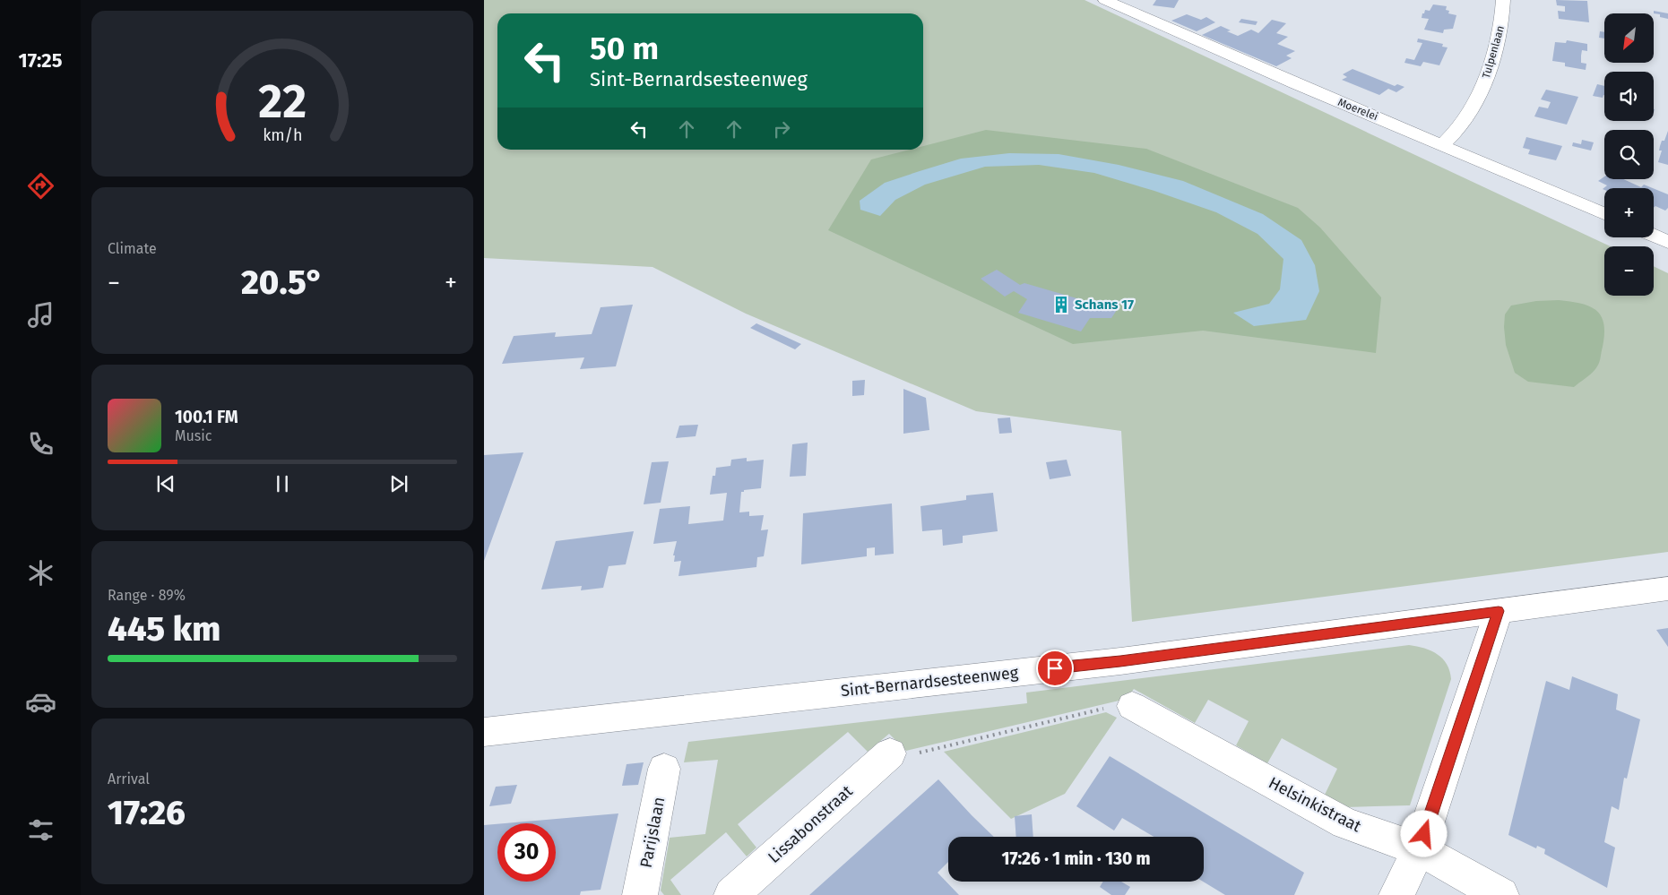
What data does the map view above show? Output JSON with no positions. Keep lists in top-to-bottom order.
{
  "streets": {
    "street": [
      "Tulpenlaan",
      "Moerelei",
      "Sint-Bernardsesteenweg",
      "Helsinkistraat",
      "Lissabonstraat",
      "Parijslaan"
    ]
  },
  "crossings": [
    ["Tulpenlaan", "Moerelei"]
  ],
  "places": {
    "building": ["Schans 17"]
  },
  "north": "bottom left",
  "page": {
    "tabs": "17:25",
    "map_buttons": ["+", "−"],
    "turn": ["50 m", "Sint-Bernardsesteenweg"],
    "tile": [
      "Climate",
      ["Range · 89%", "445 km"],
      ["Arrival", "17:26"]
    ],
    "heat": ["−", "20.5°", "+"],
    "song": ["100.1 FM", "Music"],
    "limit": "30",
    "trip": "17:26 · 1 min · 130 m",
    "gauge": ["22", "km/h"]
  }
}
